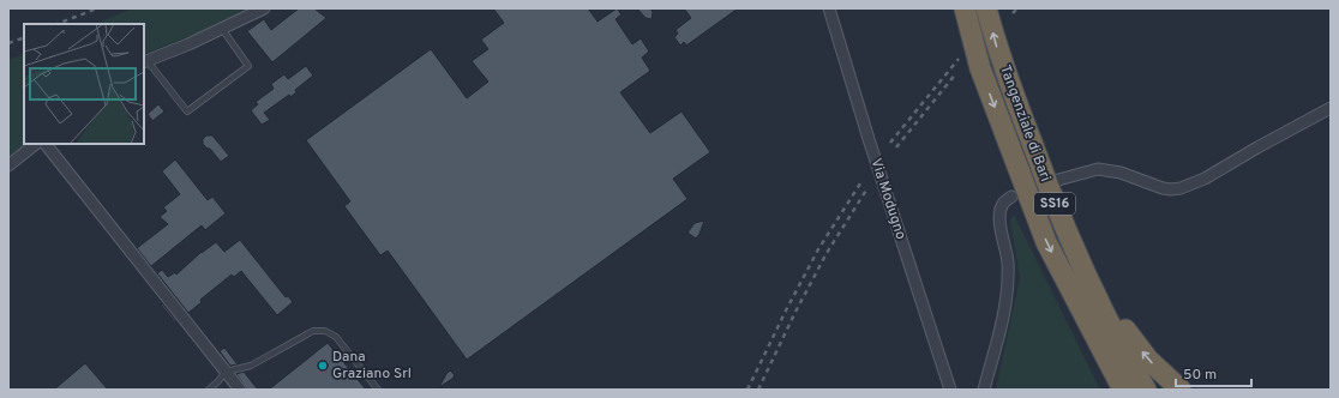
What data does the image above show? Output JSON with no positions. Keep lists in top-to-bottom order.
{
  "streets": {
    "highway": ["Tangenziale di Bari", "SS16"],
    "street": ["Via Modugno"]
  },
  "places": ["Dana Graziano Srl"],
  "scale_bar": "50 m"
}
